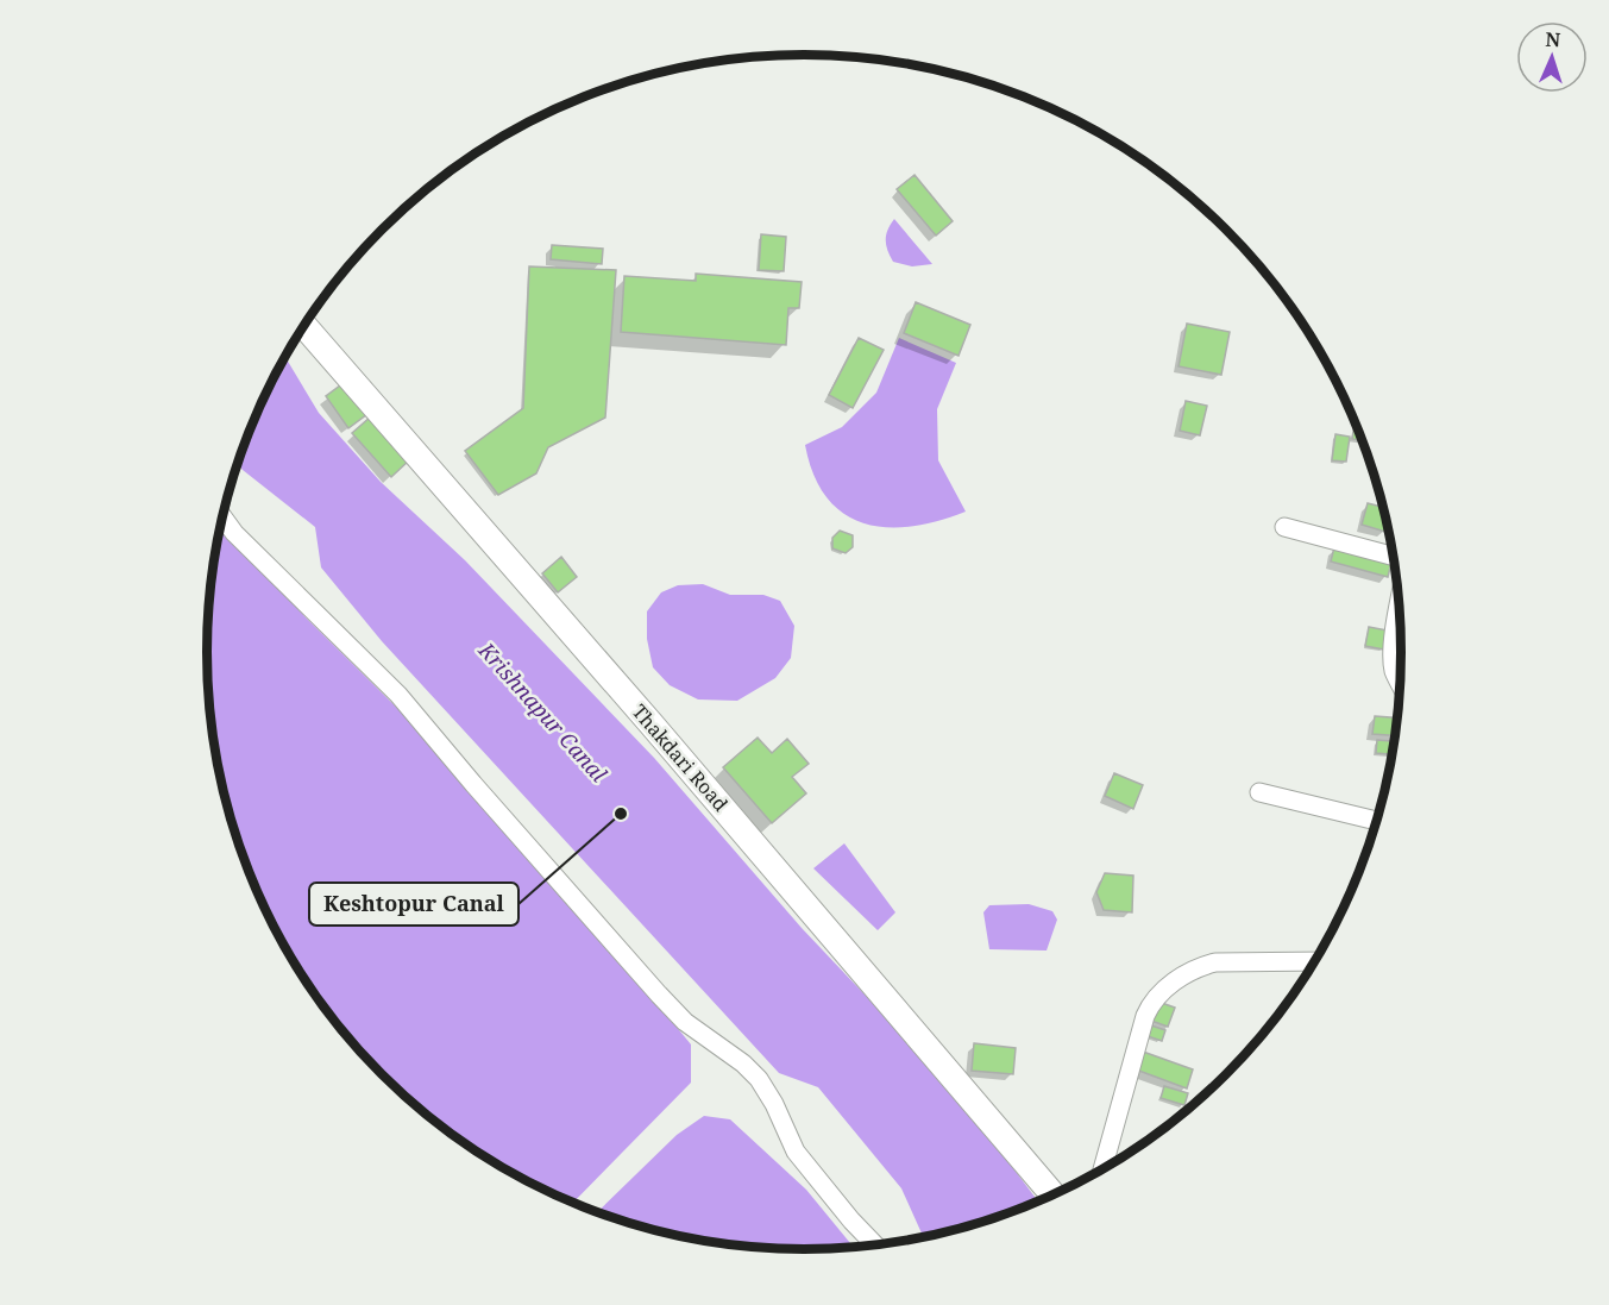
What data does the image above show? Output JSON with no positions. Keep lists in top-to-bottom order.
{
  "streets": {
    "street": ["Thakdari Road"]
  },
  "water": ["Krishnapur Canal"],
  "places": ["Keshtopur Canal"],
  "north": "top"
}
